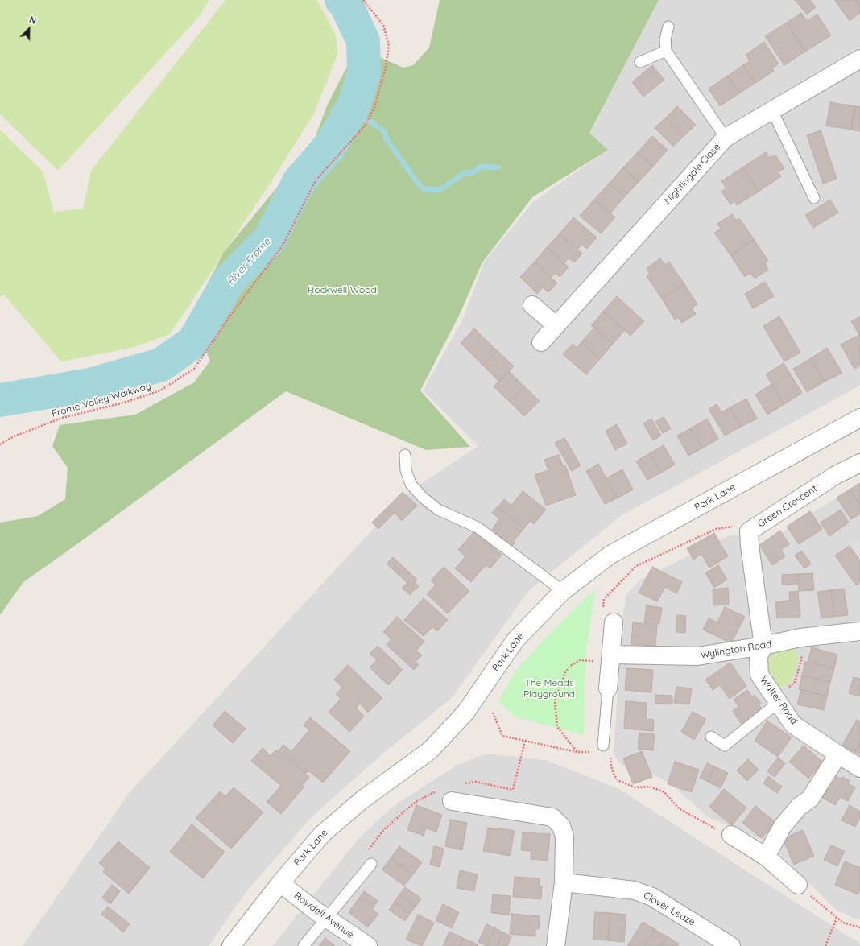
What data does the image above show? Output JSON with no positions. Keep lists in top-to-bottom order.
{
  "streets": {
    "street": [
      "Nightingale Close",
      "Park Lane",
      "Green Crescent",
      "Wylington Road",
      "Walter Road",
      "Clover Leaze",
      "Rowdell Avenue"
    ],
    "path": ["Frome Valley Walkway"]
  },
  "crossings": [
    ["Park Lane", "Rowdell Avenue"],
    ["Green Crescent", "Wylington Road"],
    ["Green Crescent", "Walter Road"],
    ["Wylington Road", "Walter Road"]
  ],
  "water": ["River Frome"],
  "parks": ["Rockwell Wood", "The Meads Playground"],
  "north": "top right"
}
